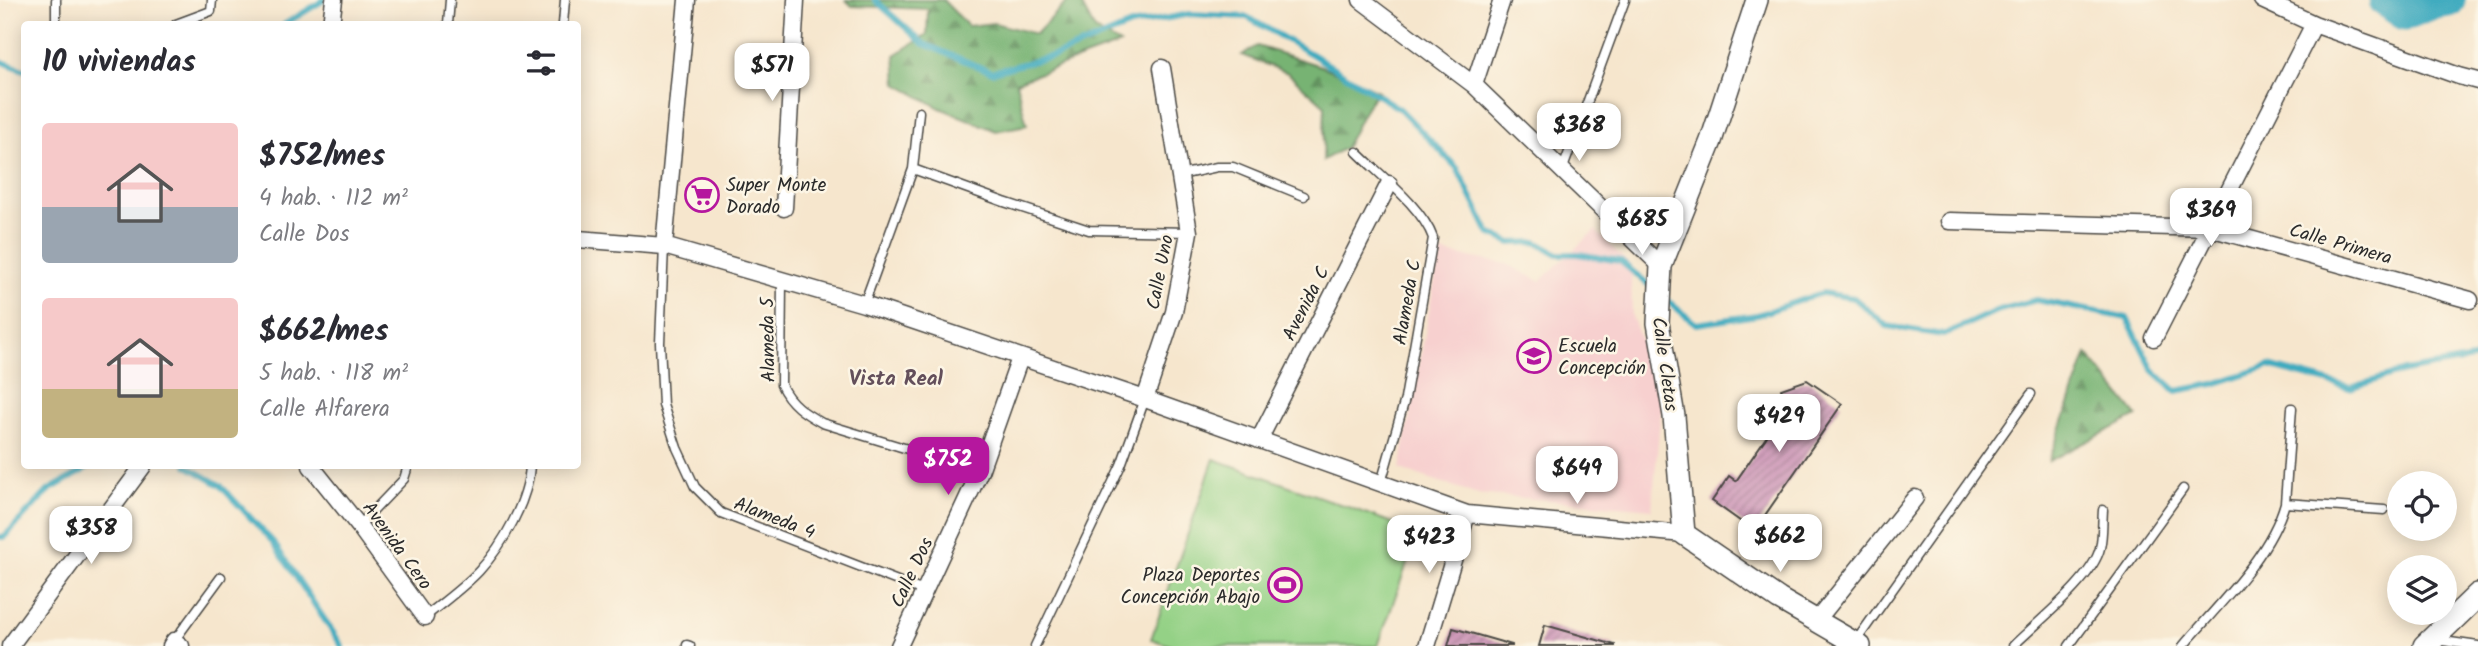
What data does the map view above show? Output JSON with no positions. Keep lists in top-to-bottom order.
{
  "streets": {
    "street": [
      "Calle Primera",
      "Calle Uno",
      "Avenida C",
      "Calle Cletas",
      "Avenida Cero",
      "Calle Dos"
    ],
    "lane": ["Alameda C", "Alameda 5", "Alameda 4"]
  },
  "crossings": [
    ["Alameda C", "Avenida C"],
    ["Alameda 5", "Calle Dos"],
    ["Alameda 4", "Calle Dos"]
  ],
  "districts": ["Vista Real"],
  "places": {
    "supermarket": ["Super Monte Dorado"],
    "school or university": ["Escuela Concepción"],
    "sports": ["Plaza Deportes Concepción Abajo"]
  },
  "page": {
    "heading": "10 viviendas",
    "price": [
      "$571",
      "$368",
      "$369",
      "$685",
      "$429",
      "$752",
      "$649",
      "$358",
      "$662",
      "$423"
    ],
    "list": [
      {
        "name": "$752/mes",
        "note": "4 hab. · 112 m² · Calle Dos"
      },
      {
        "name": "$662/mes",
        "note": "5 hab. · 118 m² · Calle Alfarera"
      }
    ]
  }
}
